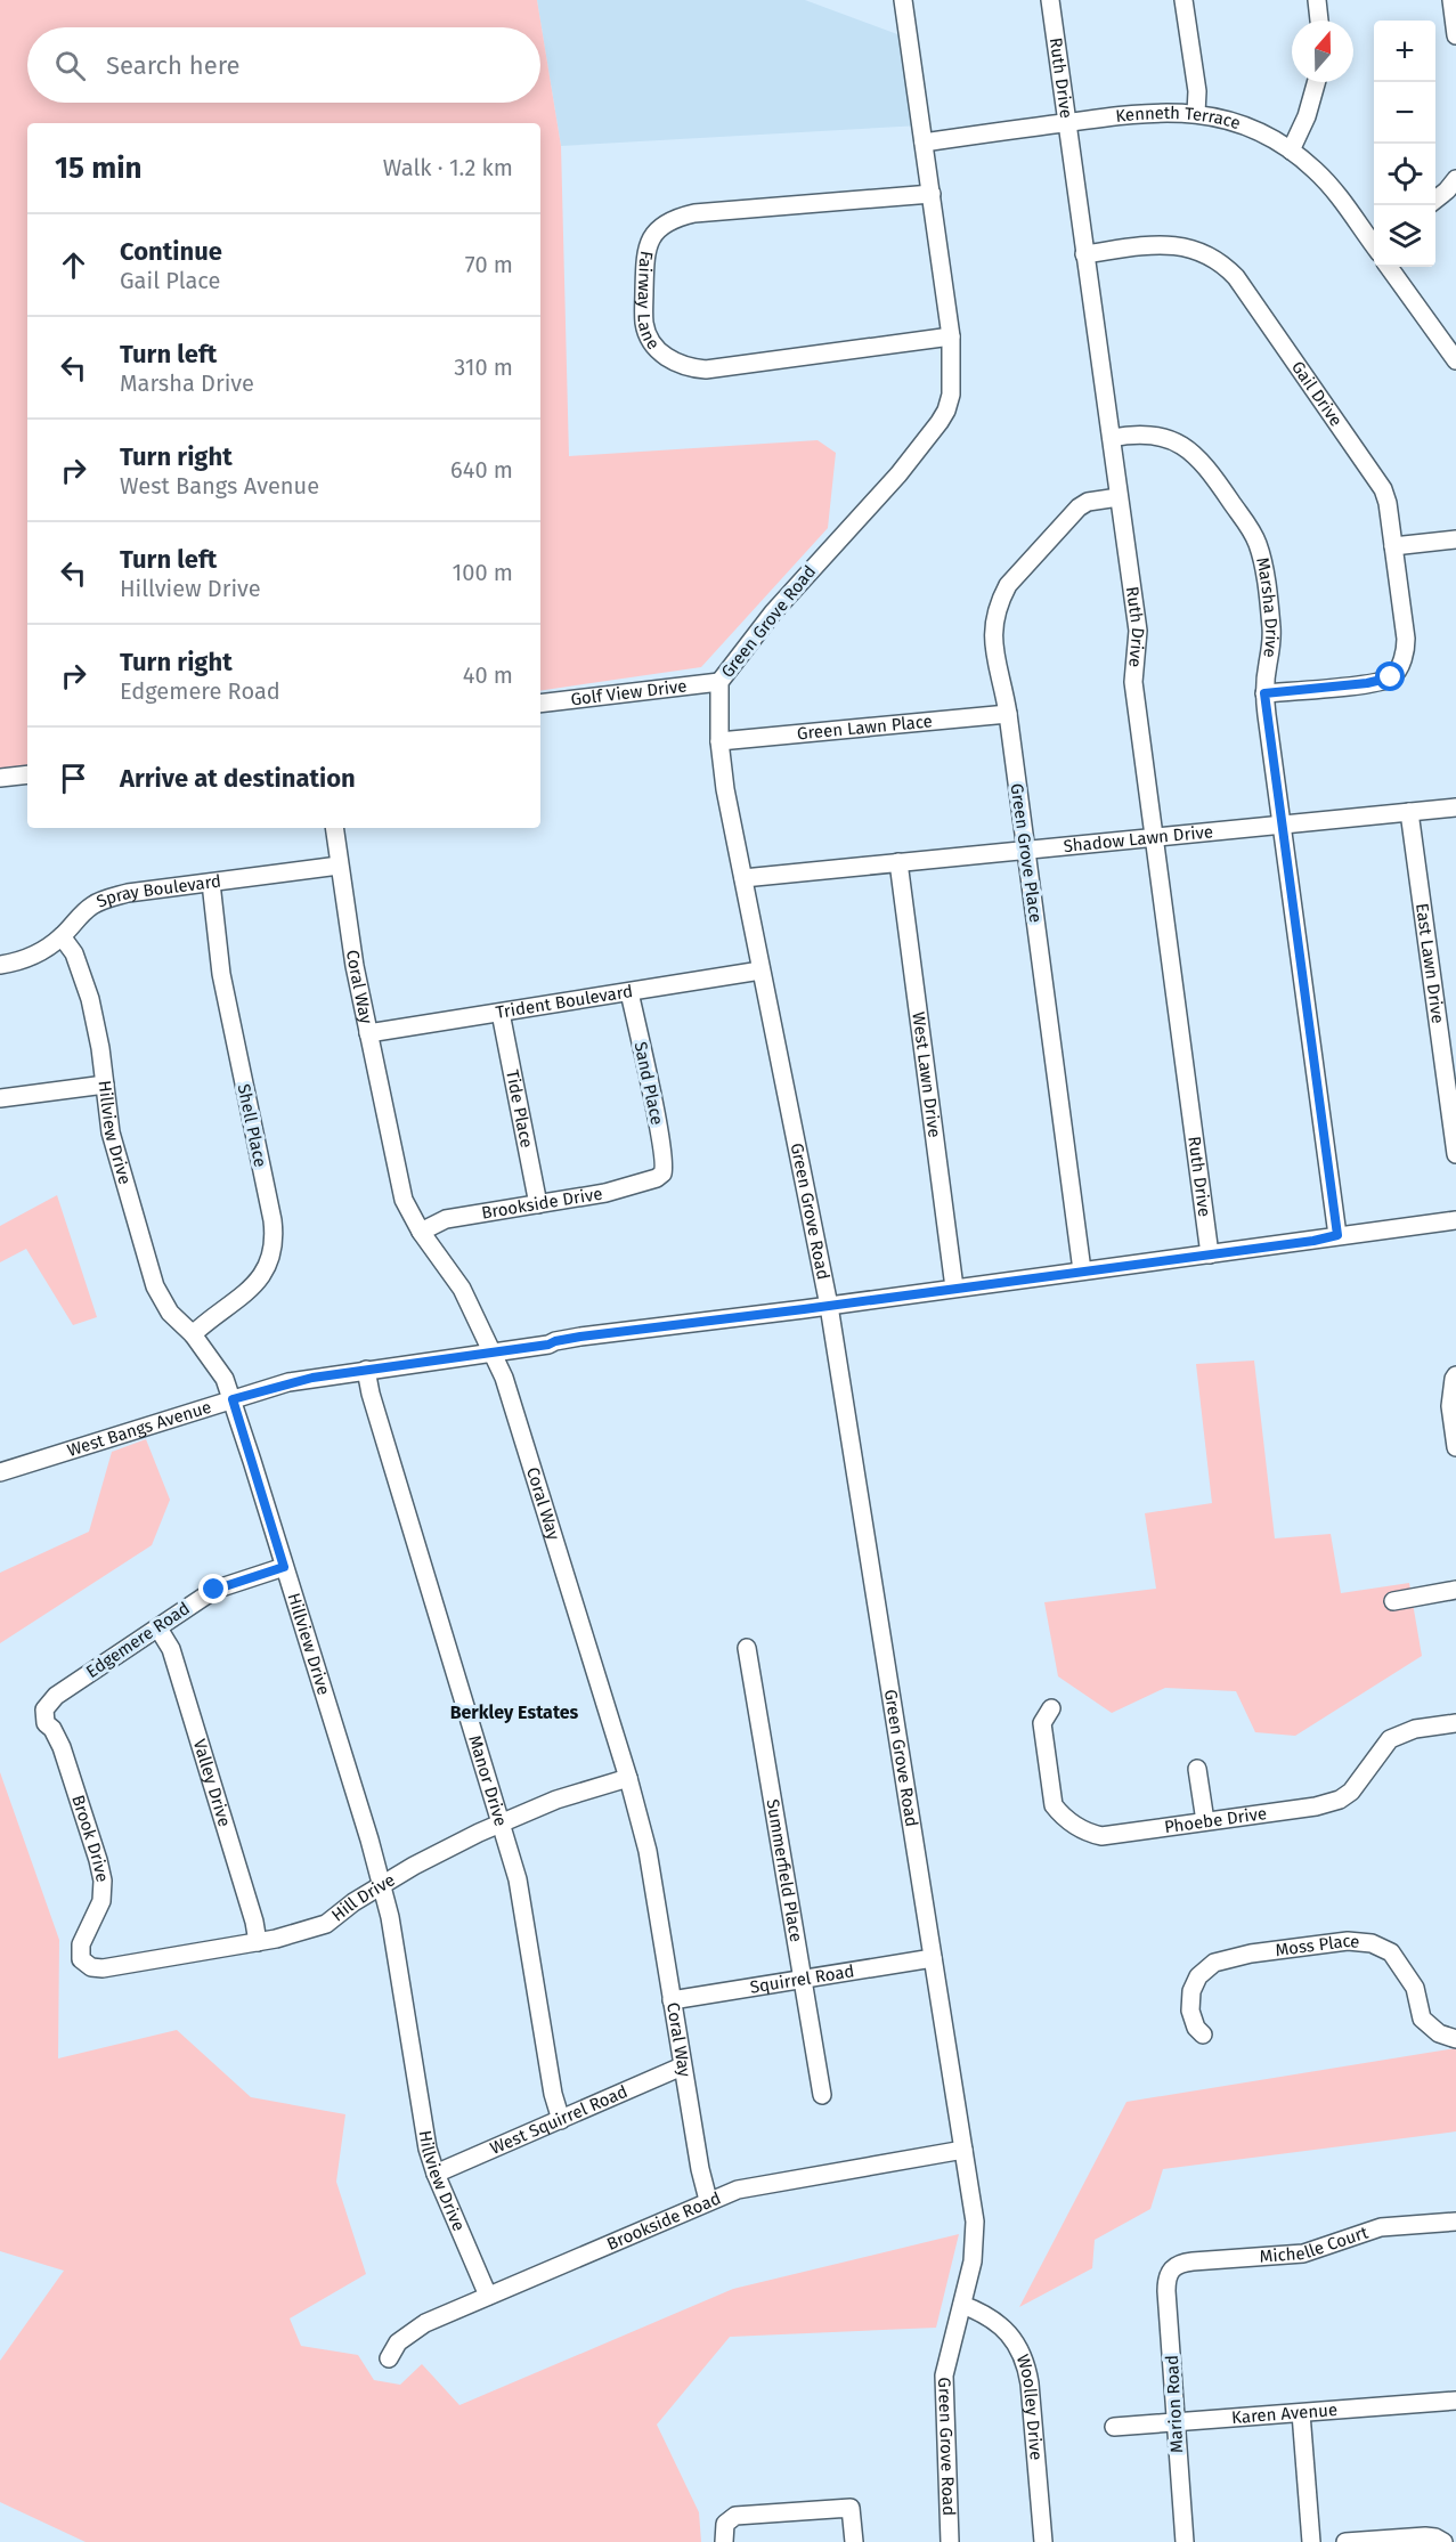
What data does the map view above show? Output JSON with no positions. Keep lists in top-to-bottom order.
{
  "streets": {
    "street": [
      "Ruth Drive",
      "Kenneth Terrace",
      "Fairway Lane",
      "Gail Drive",
      "Marsha Drive",
      "Green Grove Road",
      "Golf View Drive",
      "Green Lawn Place",
      "Shadow Lawn Drive",
      "Green Grove Place",
      "Spray Boulevard",
      "East Lawn Drive",
      "Coral Way",
      "Trident Boulevard",
      "West Lawn Drive",
      "Sand Place",
      "Tide Place",
      "Shell Place",
      "Hillview Drive",
      "Brookside Drive",
      "West Bangs Avenue",
      "Edgemere Road",
      "Manor Drive",
      "Valley Drive",
      "Phoebe Drive",
      "Brook Drive",
      "Summerfield Place",
      "Hill Drive",
      "Moss Place",
      "Squirrel Road",
      "West Squirrel Road",
      "Brookside Road",
      "Michelle Court",
      "Marion Road",
      "Woolley Drive",
      "Karen Avenue"
    ]
  },
  "crossings": [
    ["Ruth Drive", "Kenneth Terrace"],
    ["Ruth Drive", "Gail Drive"],
    ["Ruth Drive", "Marsha Drive"],
    ["Ruth Drive", "Shadow Lawn Drive"],
    ["Ruth Drive", "Green Grove Place"],
    ["Ruth Drive", "West Bangs Avenue"],
    ["Kenneth Terrace", "Green Grove Road"],
    ["Fairway Lane", "Green Grove Road"],
    ["Gail Drive", "Marsha Drive"],
    ["Marsha Drive", "Shadow Lawn Drive"],
    ["Marsha Drive", "West Bangs Avenue"],
    ["Green Grove Road", "Golf View Drive"],
    ["Green Grove Road", "Green Lawn Place"],
    ["Green Grove Road", "Shadow Lawn Drive"],
    ["Green Grove Road", "Trident Boulevard"],
    ["Green Grove Road", "West Bangs Avenue"],
    ["Green Grove Road", "Squirrel Road"],
    ["Green Grove Road", "Brookside Road"],
    ["Green Grove Road", "Woolley Drive"],
    ["Green Lawn Place", "Green Grove Place"],
    ["Shadow Lawn Drive", "Green Grove Place"],
    ["Shadow Lawn Drive", "East Lawn Drive"],
    ["Shadow Lawn Drive", "West Lawn Drive"],
    ["Green Grove Place", "West Bangs Avenue"],
    ["Spray Boulevard", "Coral Way"],
    ["Spray Boulevard", "Shell Place"],
    ["Spray Boulevard", "Hillview Drive"],
    ["Coral Way", "Trident Boulevard"],
    ["Coral Way", "Brookside Drive"],
    ["Coral Way", "West Bangs Avenue"],
    ["Coral Way", "Hill Drive"],
    ["Coral Way", "Squirrel Road"],
    ["Coral Way", "West Squirrel Road"],
    ["Coral Way", "Brookside Road"],
    ["Trident Boulevard", "Sand Place"],
    ["Trident Boulevard", "Tide Place"],
    ["West Lawn Drive", "West Bangs Avenue"],
    ["Sand Place", "Brookside Drive"],
    ["Tide Place", "Brookside Drive"],
    ["Shell Place", "Hillview Drive"],
    ["Hillview Drive", "West Bangs Avenue"],
    ["Hillview Drive", "Edgemere Road"],
    ["Hillview Drive", "Hill Drive"],
    ["Hillview Drive", "West Squirrel Road"],
    ["Hillview Drive", "Brookside Road"],
    ["West Bangs Avenue", "Manor Drive"],
    ["Edgemere Road", "Valley Drive"],
    ["Edgemere Road", "Brook Drive"],
    ["Manor Drive", "Hill Drive"],
    ["Manor Drive", "West Squirrel Road"],
    ["Valley Drive", "Hill Drive"],
    ["Brook Drive", "Hill Drive"],
    ["Summerfield Place", "Squirrel Road"],
    ["Michelle Court", "Marion Road"],
    ["Marion Road", "Karen Avenue"]
  ],
  "districts": ["Berkley Estates"],
  "north": "top",
  "page": {
    "map_buttons": ["+", "−"],
    "search": "Search here",
    "heading": ["15 min", "Walk · 1.2 km"],
    "list": [
      ["Continue", "Gail Place", "70 m"],
      ["Turn left", "Marsha Drive", "310 m"],
      ["Turn right", "West Bangs Avenue", "640 m"],
      ["Turn left", "Hillview Drive", "100 m"],
      ["Turn right", "Edgemere Road", "40 m"],
      "Arrive at destination"
    ]
  }
}
